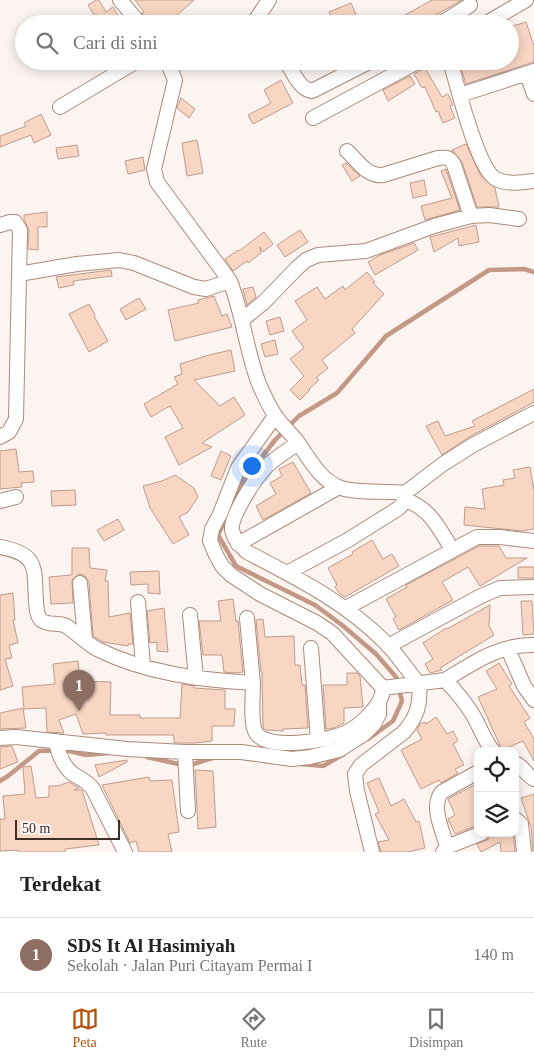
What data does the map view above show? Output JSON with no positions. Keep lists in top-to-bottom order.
{
  "scale_bar": "50 m",
  "page": {
    "search": "Cari di sini",
    "pins": "1",
    "scale": "50 m",
    "heading": "Terdekat",
    "list": [
      {
        "mark": "1",
        "name": "SDS It Al Hasimiyah",
        "note": "Sekolah · Jalan Puri Citayam Permai I",
        "value": "140 m"
      }
    ],
    "nav": ["Peta", "Rute", "Disimpan"]
  }
}
